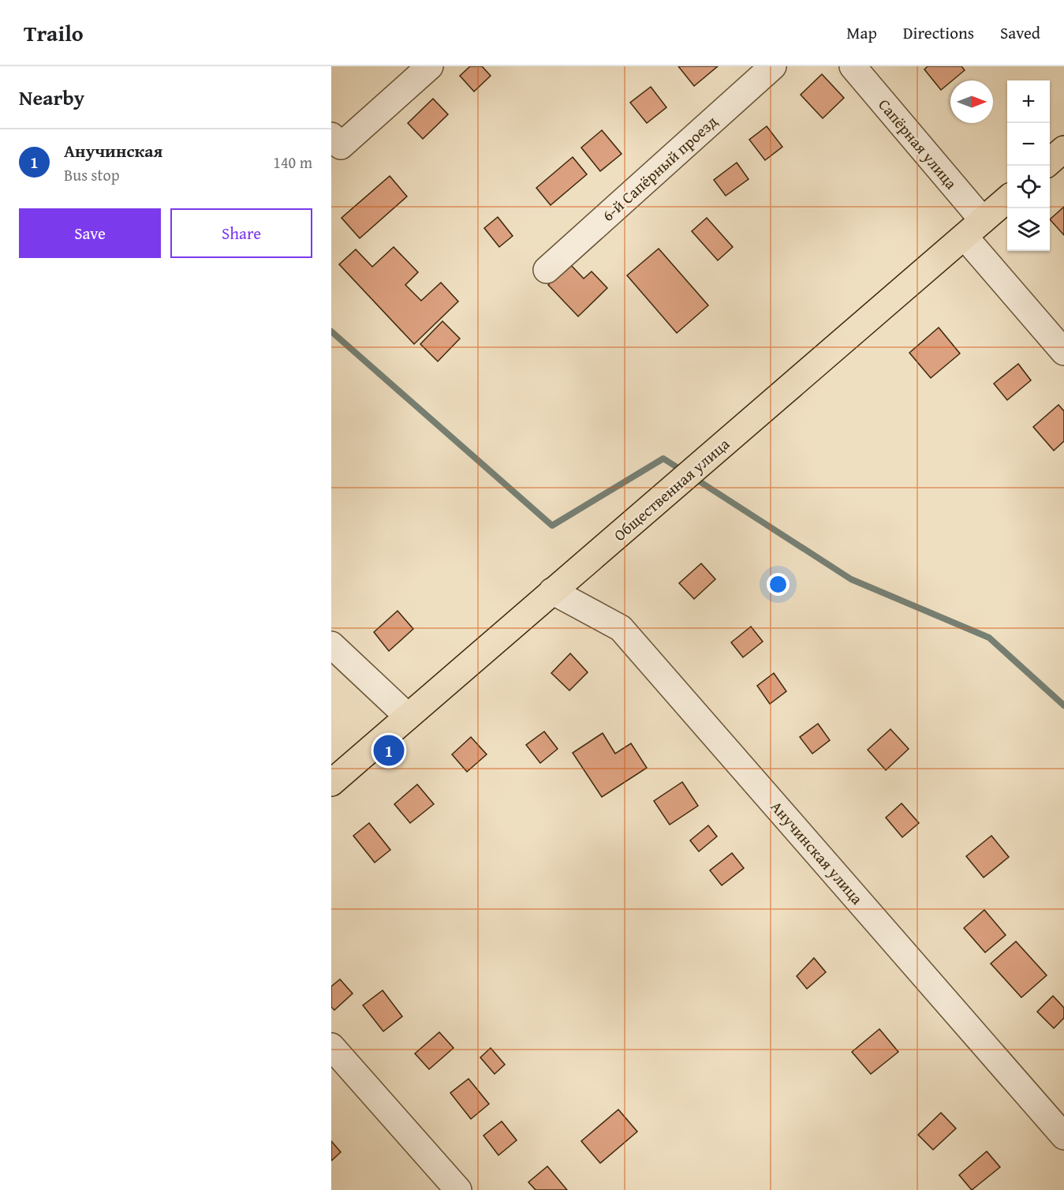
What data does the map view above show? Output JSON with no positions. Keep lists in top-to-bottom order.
{
  "streets": {
    "main road": ["Общественная улица"],
    "street": ["Сапёрная улица", "6-й Сапёрный проезд", "Анучинская улица"]
  },
  "crossings": [
    ["Сапёрная улица", "Общественная улица"],
    ["Общественная улица", "Анучинская улица"]
  ],
  "north": "right",
  "page": {
    "header": "Trailo",
    "nav": ["Map", "Directions", "Saved"],
    "heading": "Nearby",
    "map_buttons": ["+", "−"],
    "list": [
      {
        "mark": "1",
        "name": "Анучинская",
        "note": "Bus stop",
        "value": "140 m"
      }
    ],
    "buttons": ["Save", "Share"],
    "pins": "1"
  }
}
